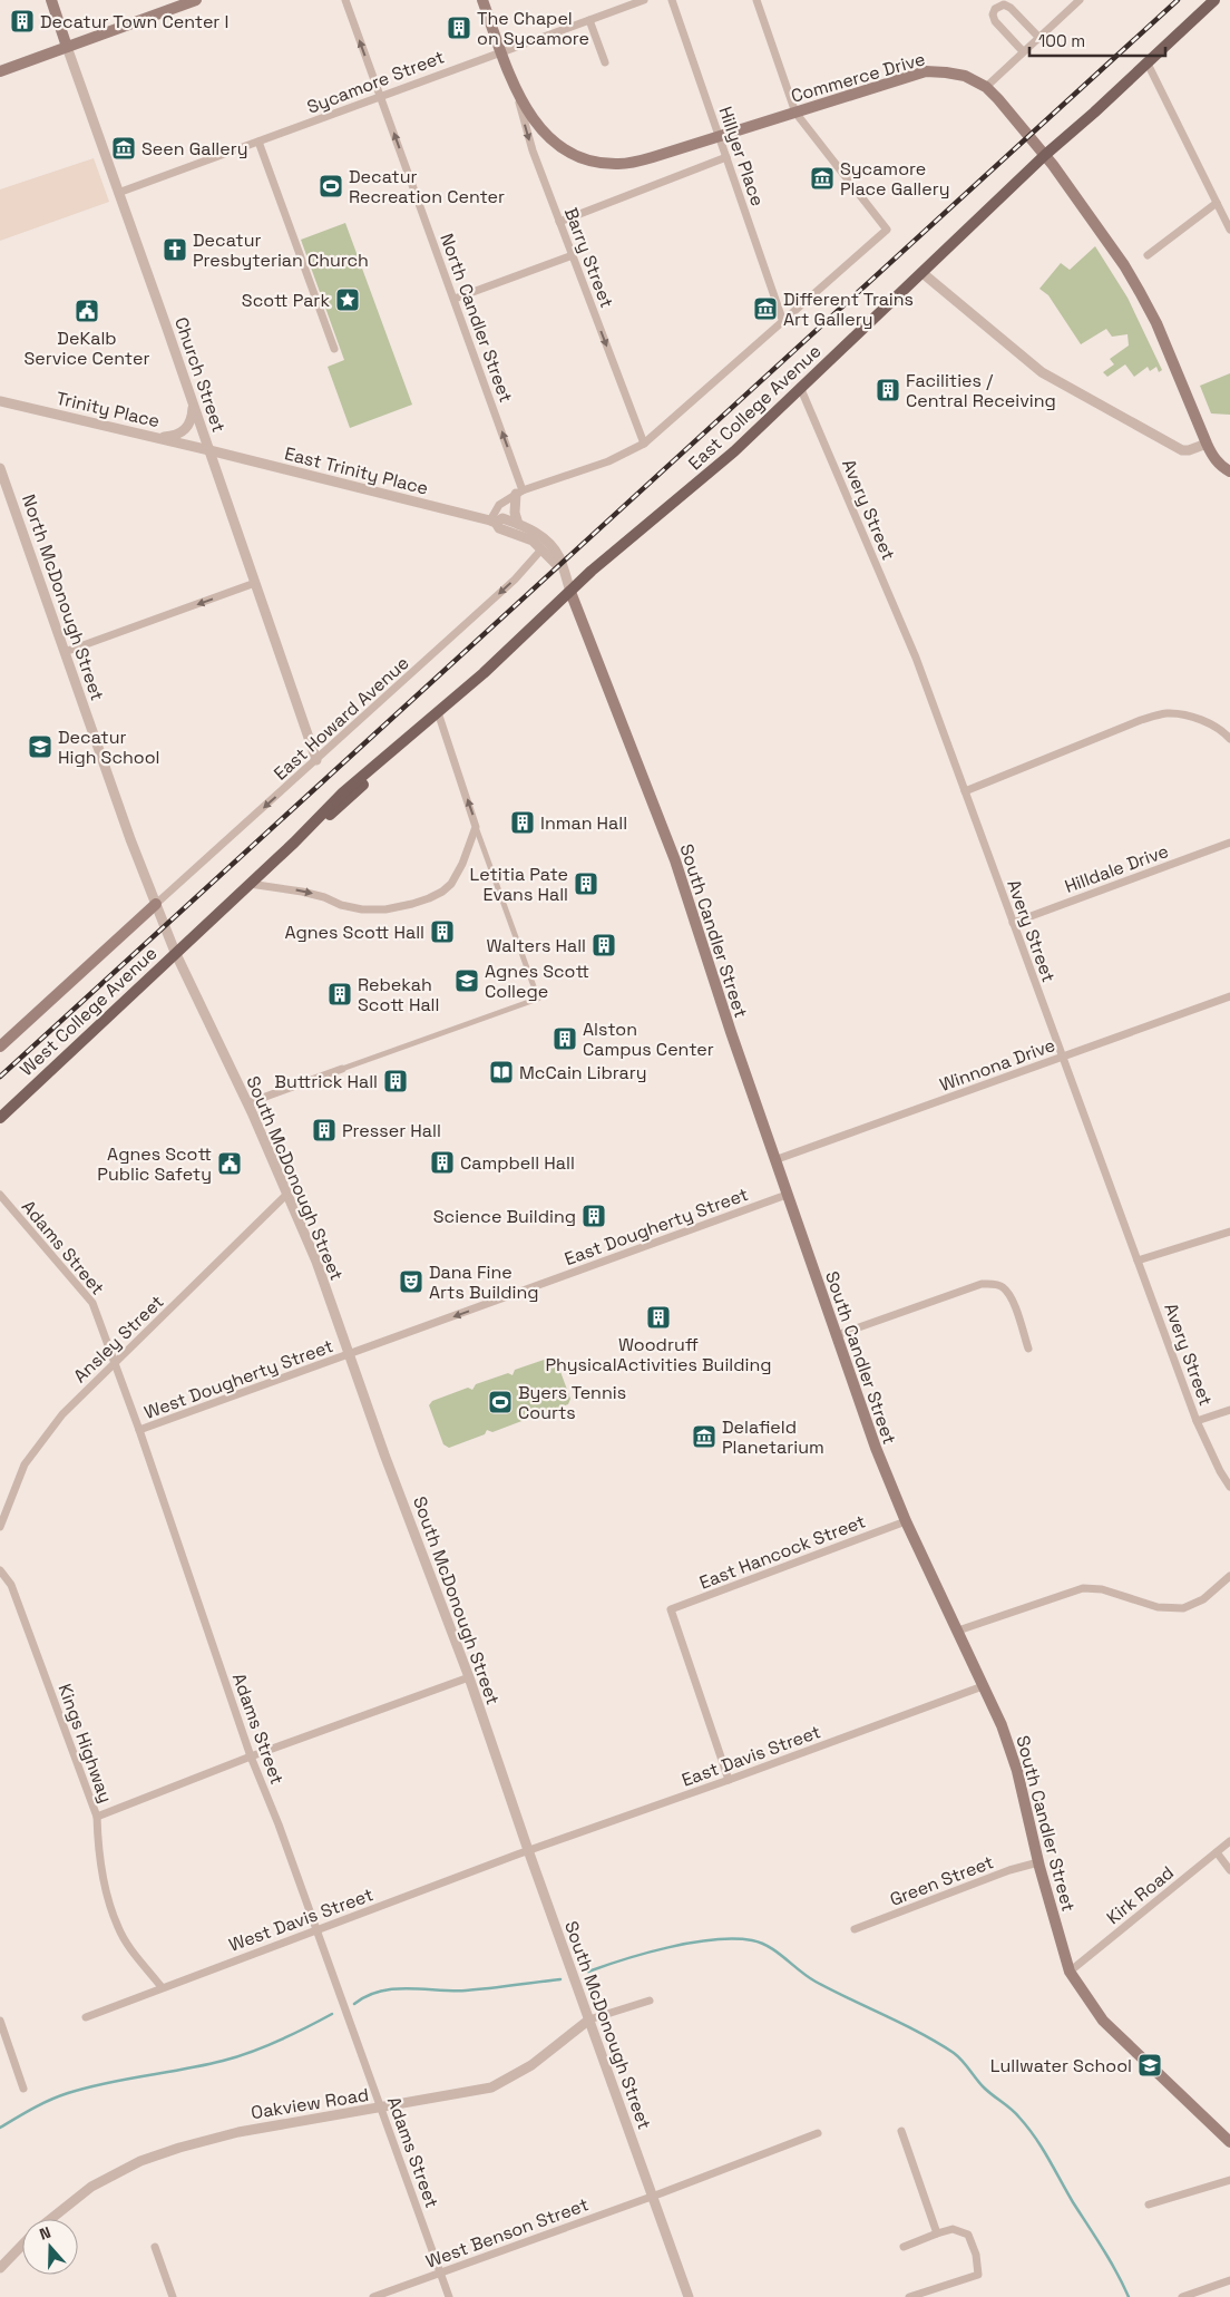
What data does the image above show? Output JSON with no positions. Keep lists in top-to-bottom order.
{
  "streets": {
    "main road": [
      "Commerce Drive",
      "Church Street",
      "East College Avenue",
      "South Candler Street",
      "West College Avenue"
    ],
    "street": [
      "Sycamore Street",
      "Hillyer Place",
      "Barry Street",
      "North Candler Street",
      "Trinity Place",
      "East Trinity Place",
      "Avery Street",
      "North McDonough Street",
      "East Howard Avenue",
      "Hilldale Drive",
      "Winnona Drive",
      "South McDonough Street",
      "East Dougherty Street",
      "Adams Street",
      "Ansley Street",
      "West Dougherty Street",
      "East Hancock Street",
      "Kings Highway",
      "East Davis Street",
      "Green Street",
      "Kirk Road",
      "West Davis Street",
      "Oakview Road",
      "West Benson Street"
    ]
  },
  "crossings": [
    ["Commerce Drive", "Sycamore Street"],
    ["Commerce Drive", "Hillyer Place"],
    ["Commerce Drive", "Barry Street"],
    ["Commerce Drive", "East College Avenue"],
    ["Sycamore Street", "North Candler Street"],
    ["Sycamore Street", "Church Street"],
    ["Church Street", "Trinity Place"],
    ["Church Street", "East Trinity Place"],
    ["Church Street", "East Howard Avenue"],
    ["East College Avenue", "Avery Street"],
    ["East College Avenue", "South Candler Street"],
    ["East College Avenue", "West College Avenue"],
    ["East College Avenue", "South McDonough Street"],
    ["Trinity Place", "East Trinity Place"],
    ["East Trinity Place", "South Candler Street"],
    ["Avery Street", "Hilldale Drive"],
    ["Avery Street", "Winnona Drive"],
    ["North McDonough Street", "East Howard Avenue"],
    ["North McDonough Street", "South McDonough Street"],
    ["East Howard Avenue", "South Candler Street"],
    ["South Candler Street", "Winnona Drive"],
    ["South Candler Street", "East Dougherty Street"],
    ["South Candler Street", "East Hancock Street"],
    ["South Candler Street", "East Davis Street"],
    ["South Candler Street", "Green Street"],
    ["South Candler Street", "Kirk Road"],
    ["West College Avenue", "South McDonough Street"],
    ["South McDonough Street", "East Dougherty Street"],
    ["South McDonough Street", "Ansley Street"],
    ["South McDonough Street", "West Dougherty Street"],
    ["South McDonough Street", "East Davis Street"],
    ["South McDonough Street", "West Davis Street"],
    ["South McDonough Street", "Oakview Road"],
    ["South McDonough Street", "West Benson Street"],
    ["East Dougherty Street", "West Dougherty Street"],
    ["Adams Street", "Ansley Street"],
    ["Adams Street", "West Dougherty Street"],
    ["Adams Street", "West Davis Street"],
    ["Adams Street", "Oakview Road"],
    ["Adams Street", "West Benson Street"],
    ["East Hancock Street", "East Davis Street"],
    ["Kings Highway", "West Davis Street"],
    ["East Davis Street", "West Davis Street"]
  ],
  "one_way": [
    "Barry Street",
    "North Candler Street",
    "East Howard Avenue",
    "East Dougherty Street"
  ],
  "places": {
    "building": [
      "Decatur Town Center I",
      "The Chapel on Sycamore",
      "Facilities / Central Receiving",
      "Inman Hall",
      "Letitia Pate Evans Hall",
      "Agnes Scott Hall",
      "Walters Hall",
      "Rebekah Scott Hall",
      "Alston Campus Center",
      "Buttrick Hall",
      "Presser Hall",
      "Campbell Hall",
      "Science Building",
      "Woodruff PhysicalActivities Building"
    ],
    "museum": [
      "Seen Gallery",
      "Sycamore Place Gallery",
      "Different Trains Art Gallery",
      "Delafield Planetarium"
    ],
    "sports": ["Decatur Recreation Center", "Byers Tennis Courts"],
    "church": ["Decatur Presbyterian Church"],
    "place": ["Scott Park"],
    "public building": ["DeKalb Service Center", "Agnes Scott Public Safety"],
    "school or university": ["Decatur High School", "Agnes Scott College", "Lullwater School"],
    "library": ["McCain Library"],
    "theatre": ["Dana Fine Arts Building"]
  },
  "scale_bar": "100 m",
  "north": "top"
}
